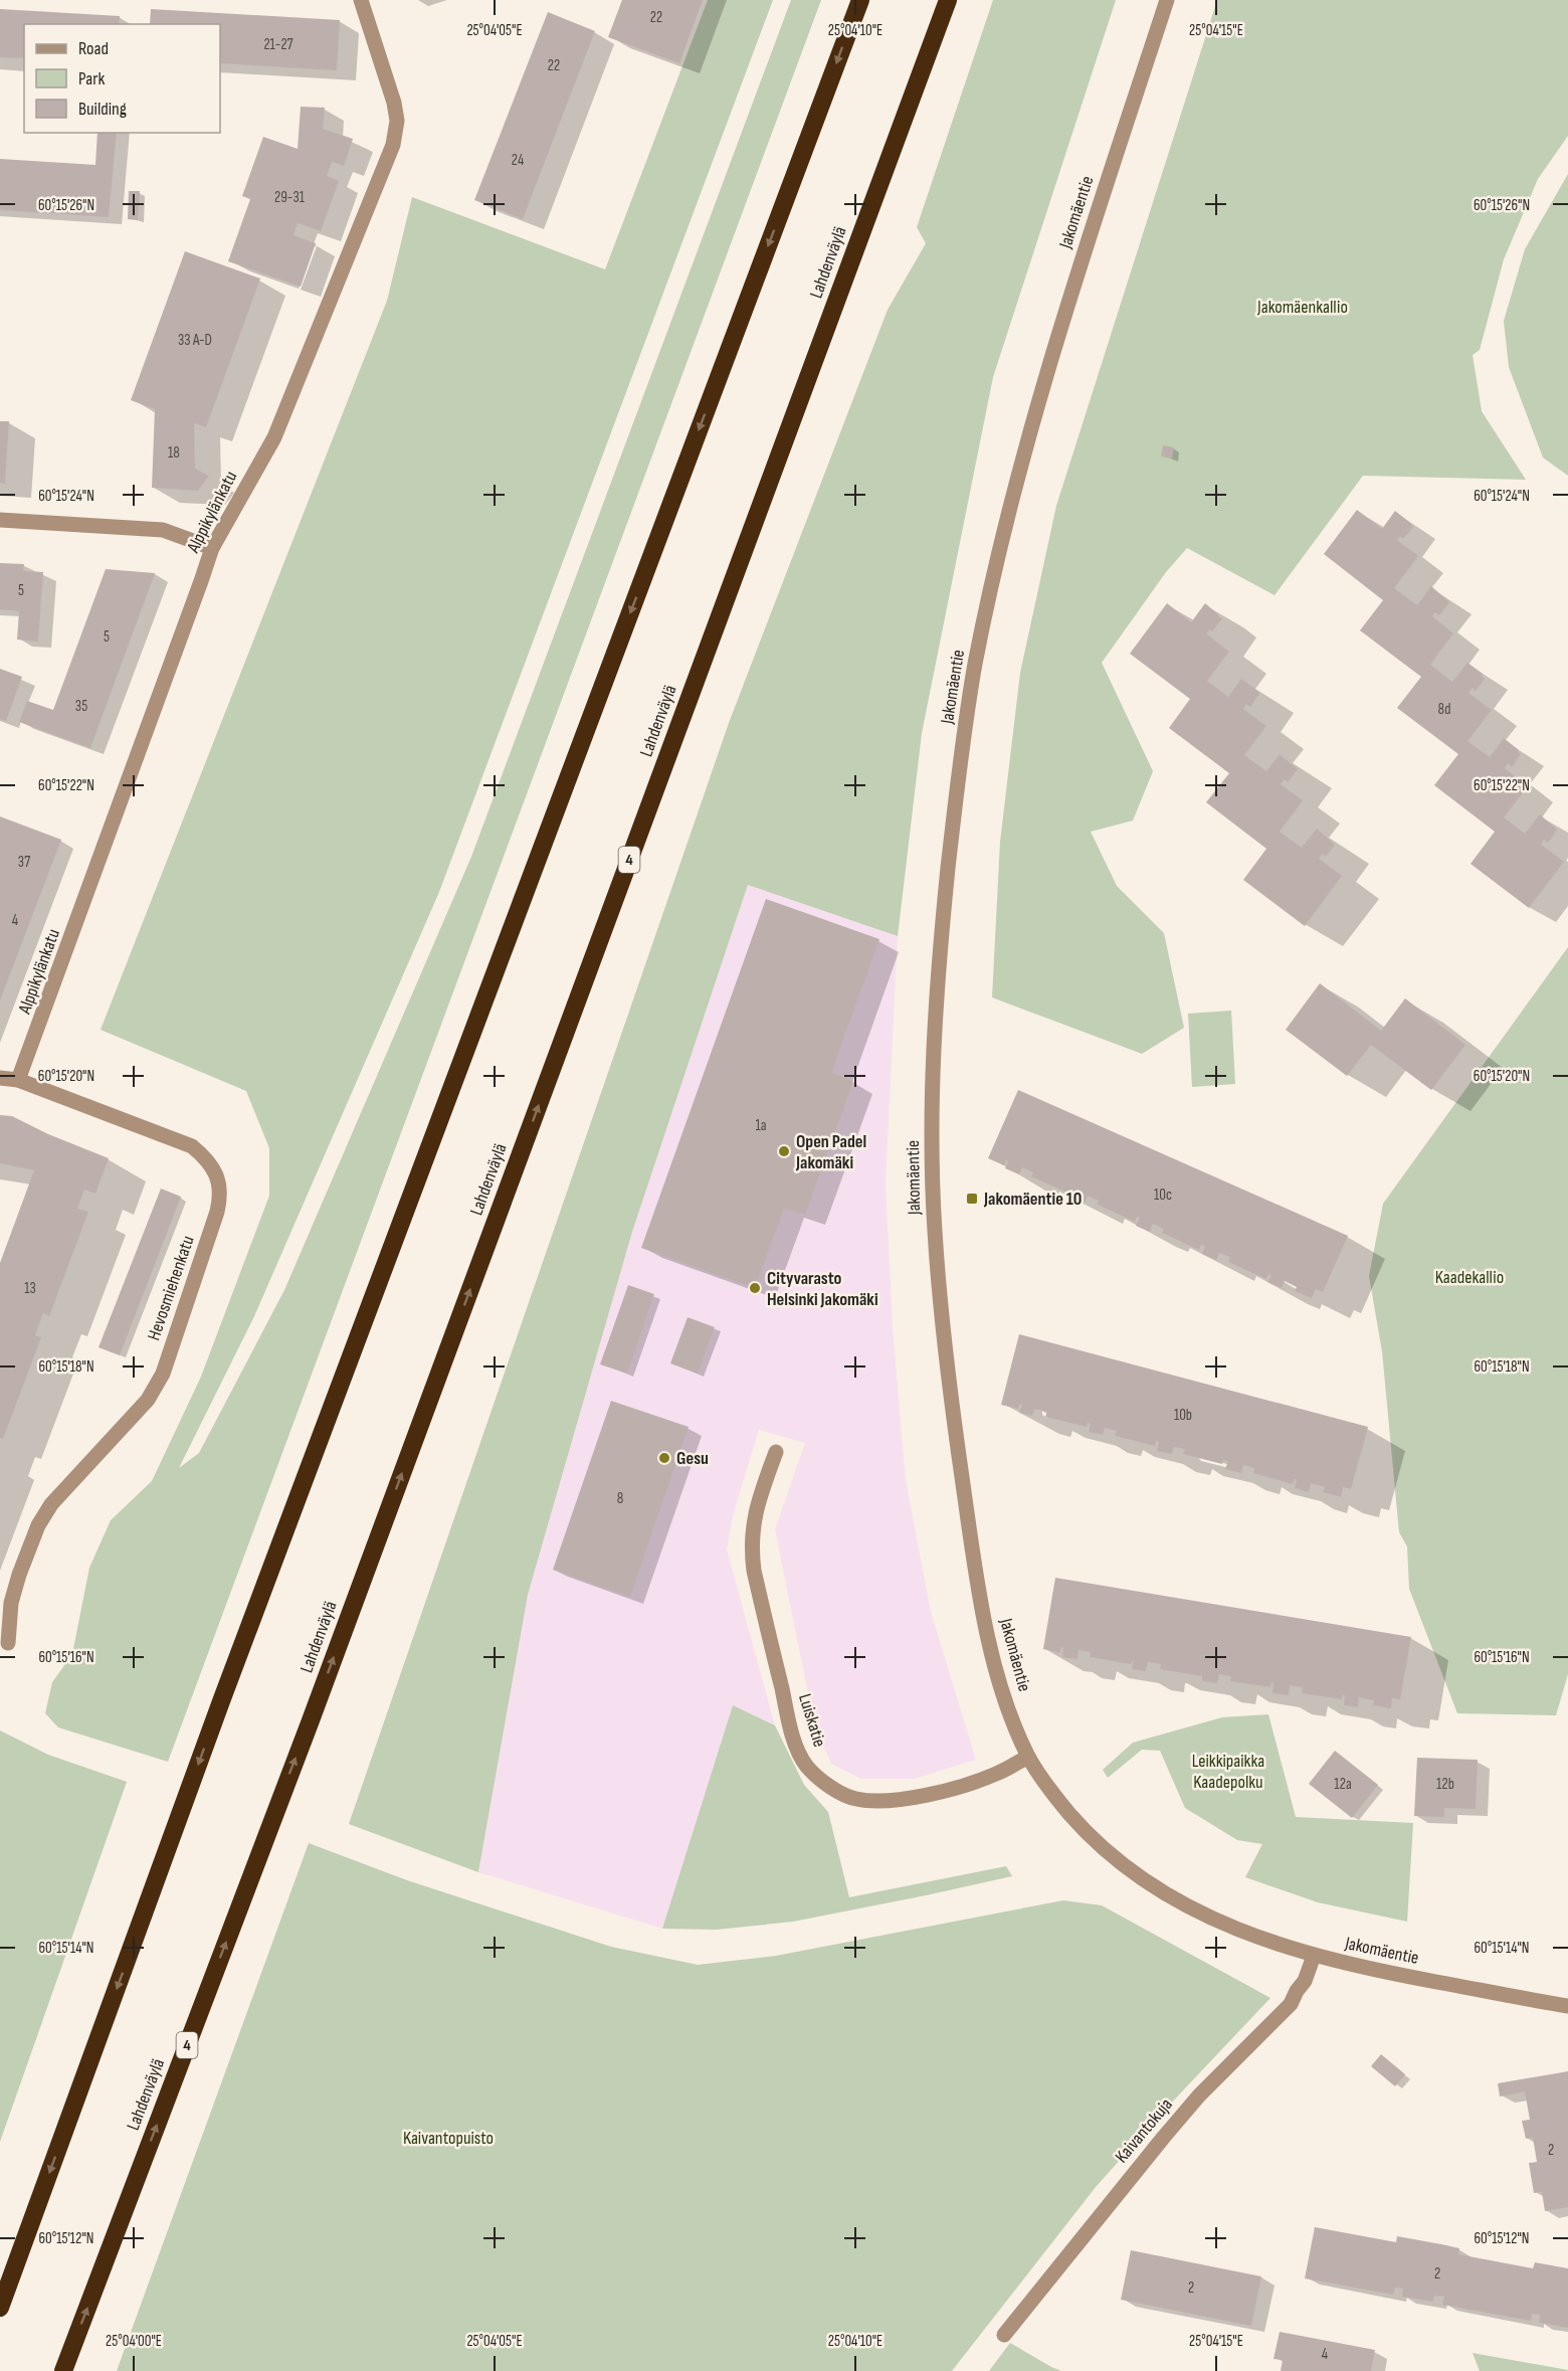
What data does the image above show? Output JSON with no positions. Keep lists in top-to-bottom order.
{
  "streets": {
    "highway": ["Lahdenväylä", "4"],
    "street": [
      "Jakomäentie",
      "Alppikylänkatu",
      "Hevosmiehenkatu",
      "Luiskatie",
      "Kaivantokuja"
    ]
  },
  "crossings": [
    ["Jakomäentie", "Luiskatie"],
    ["Jakomäentie", "Kaivantokuja"],
    ["Alppikylänkatu", "Hevosmiehenkatu"]
  ],
  "parks": [
    "Jakomäenkallio",
    "Kaadekallio",
    "Leikkipaikka Kaadepolku",
    "Kaivantopuisto"
  ],
  "places": {
    "other": ["Open Padel Jakomäki", "Cityvarasto Helsinki Jakomäki", "Gesu"],
    "transit": ["Jakomäentie 10"]
  },
  "house_numbers": [
    "22",
    "21-27",
    "22",
    "24",
    "29-31",
    "33 A-D",
    "18",
    "5",
    "5",
    "35",
    "8d",
    "37",
    "4",
    "1a",
    "10c",
    "13",
    "10b",
    "8",
    "12a",
    "12b",
    "2",
    "2",
    "2",
    "4"
  ],
  "legend": ["Road", "Park", "Building"],
  "coordinates": [
    "25°04'05\"E",
    "25°04'10\"E",
    "25°04'15\"E",
    "60°15'26\"N",
    "60°15'24\"N",
    "60°15'22\"N",
    "60°15'20\"N",
    "60°15'18\"N",
    "60°15'16\"N",
    "60°15'14\"N",
    "60°15'12\"N",
    "25°04'00\"E"
  ]
}
